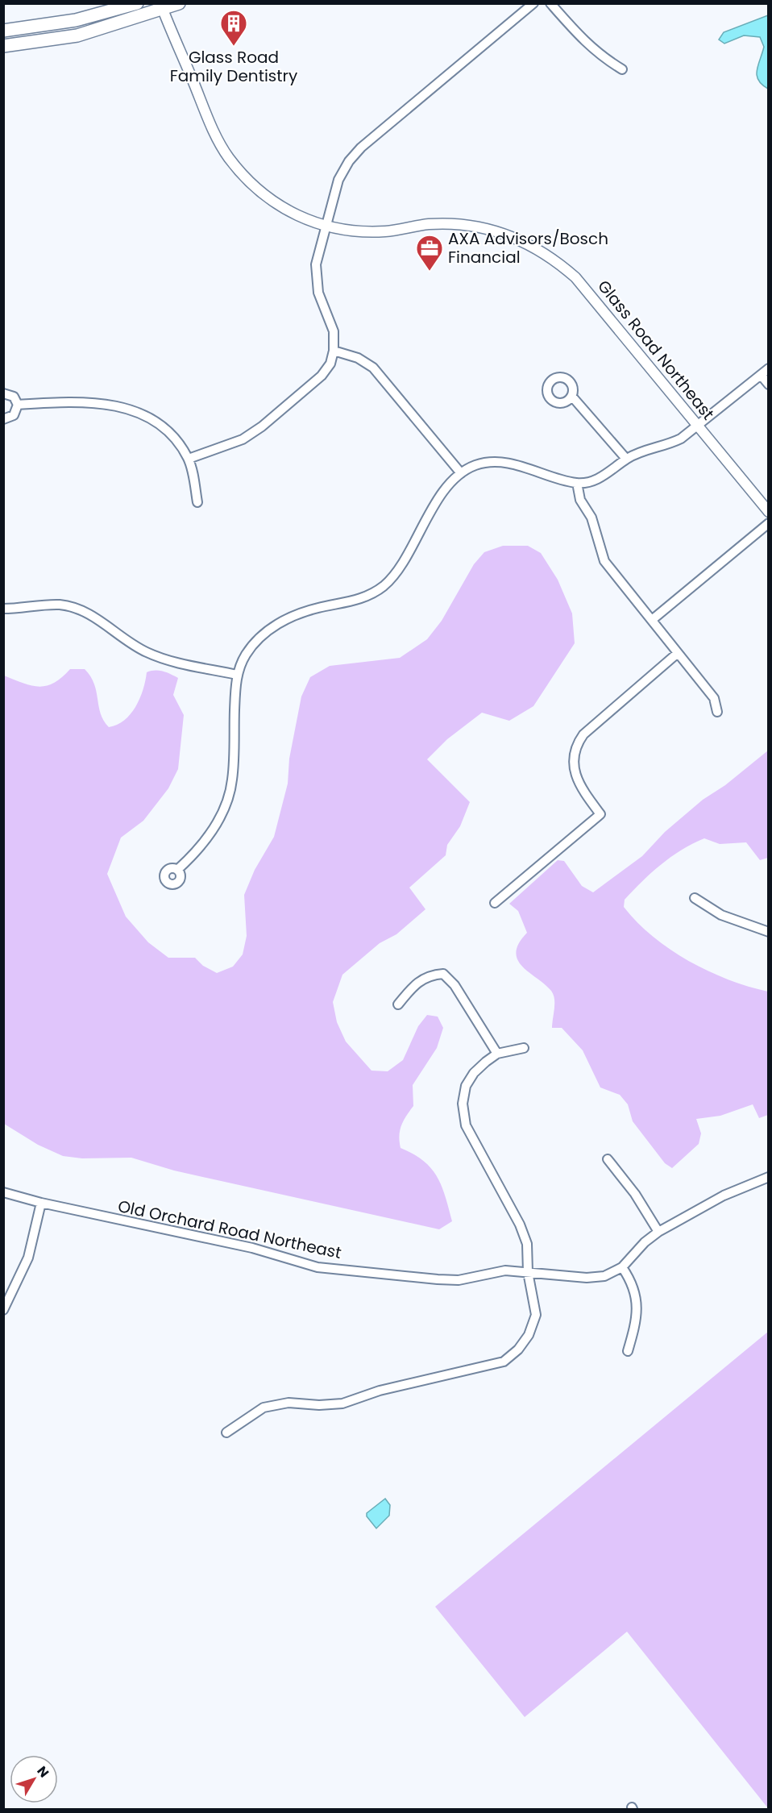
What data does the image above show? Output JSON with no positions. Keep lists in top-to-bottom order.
{
  "streets": {
    "street": ["Glass Road Northeast", "Old Orchard Road Northeast"]
  },
  "places": {
    "building": ["Glass Road Family Dentistry"],
    "office": ["AXA Advisors/Bosch Financial"]
  },
  "north": "top right"
}
